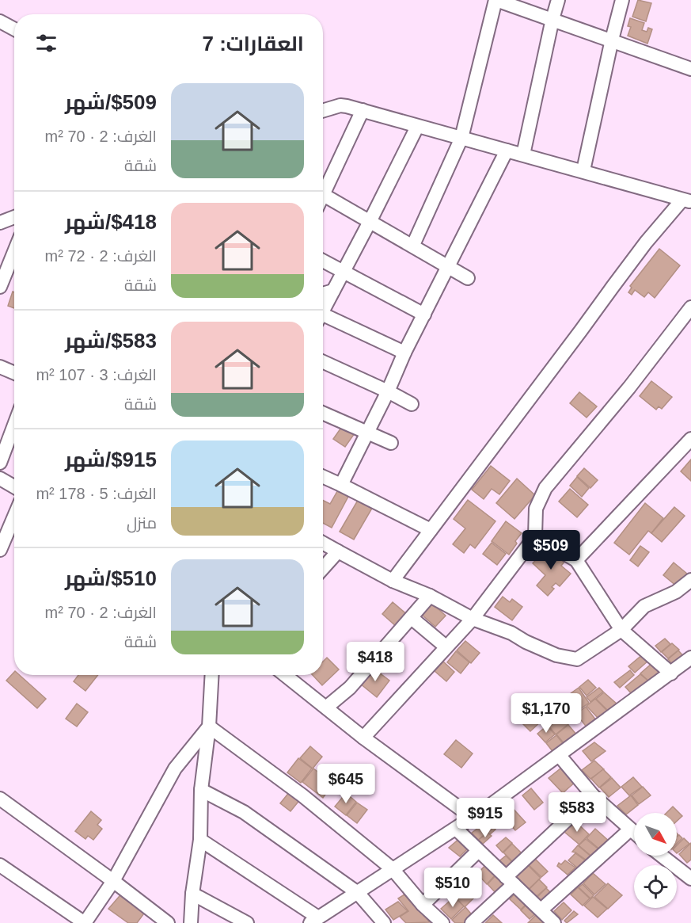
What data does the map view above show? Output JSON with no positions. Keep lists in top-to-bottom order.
{
  "north": "bottom right",
  "page": {
    "heading": "العقارات: 7",
    "list": [
      {
        "name": "$509/شهر",
        "note": "الغرف: 2 · 70 m² · شقة"
      },
      {
        "name": "$418/شهر",
        "note": "الغرف: 2 · 72 m² · شقة"
      },
      {
        "name": "$583/شهر",
        "note": "الغرف: 3 · 107 m² · شقة"
      },
      {
        "name": "$915/شهر",
        "note": "الغرف: 5 · 178 m² · منزل"
      },
      {
        "name": "$510/شهر",
        "note": "الغرف: 2 · 70 m² · شقة"
      }
    ],
    "price": [
      "$509",
      "$418",
      "$1,170",
      "$645",
      "$583",
      "$915",
      "$510"
    ]
  }
}
